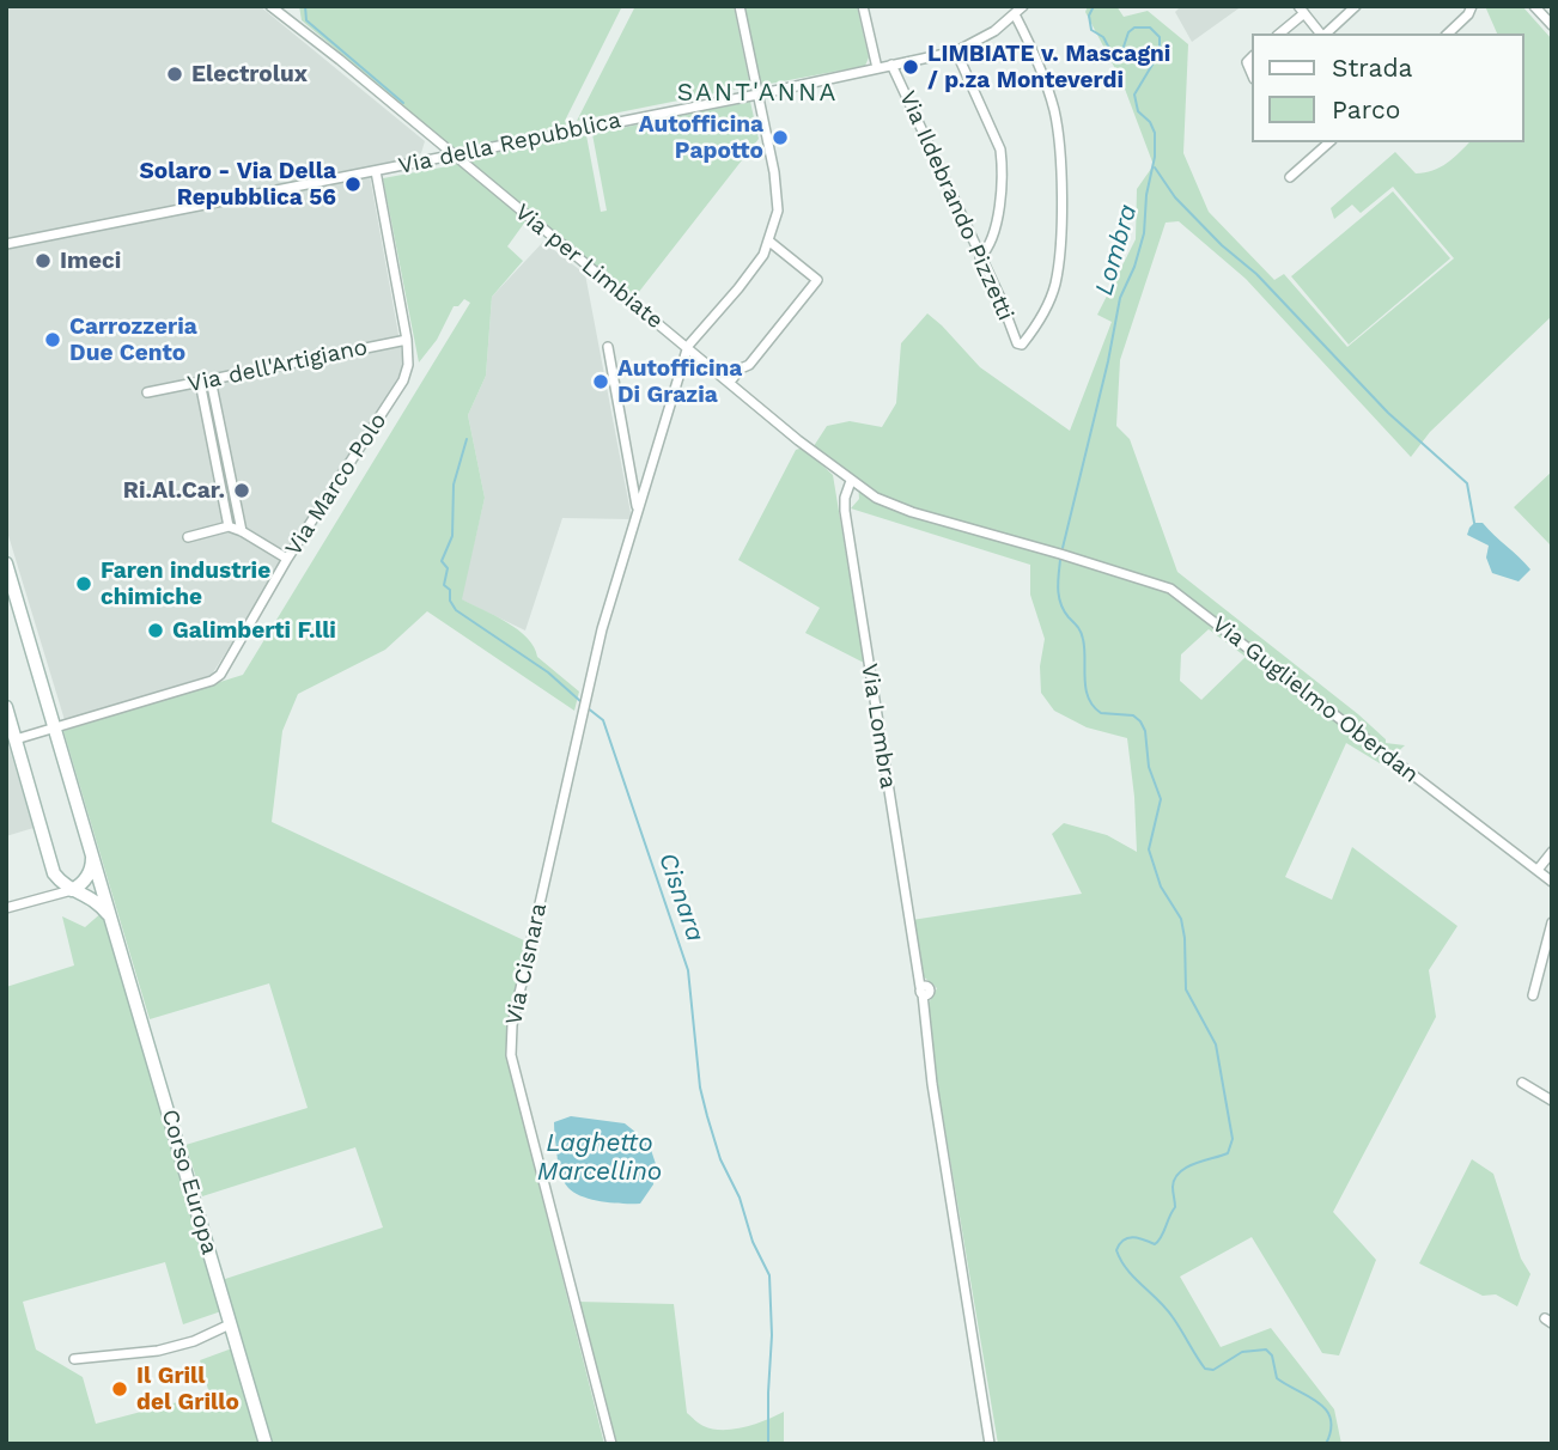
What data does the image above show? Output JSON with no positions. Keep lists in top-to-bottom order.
{
  "streets": {
    "street": [
      "Via della Repubblica",
      "Via Ildebrando Pizzetti",
      "Via per Limbiate",
      "Via dell'Artigiano",
      "Via Marco Polo",
      "Via Guglielmo Oberdan",
      "Via Lombra",
      "Via Cisnara",
      "Corso Europa"
    ]
  },
  "crossings": [
    ["Via della Repubblica", "Via Ildebrando Pizzetti"],
    ["Via della Repubblica", "Via per Limbiate"],
    ["Via della Repubblica", "Via Marco Polo"],
    ["Via per Limbiate", "Via Guglielmo Oberdan"],
    ["Via per Limbiate", "Via Lombra"],
    ["Via per Limbiate", "Via Cisnara"],
    ["Via dell'Artigiano", "Via Marco Polo"],
    ["Via Marco Polo", "Corso Europa"]
  ],
  "districts": ["SANT'ANNA"],
  "water": ["Lombra", "Cisnara", "Laghetto Marcellino"],
  "places": [
    "LIMBIATE v. Mascagni / p.za Monteverdi",
    "Electrolux",
    "Autofficina Papotto",
    "Solaro - Via Della Repubblica 56",
    "Imeci",
    "Carrozzeria Due Cento",
    "Autofficina Di Grazia",
    "Ri.Al.Car.",
    "Faren industrie chimiche",
    "Galimberti F.lli",
    "Il Grill del Grillo"
  ],
  "legend": ["Strada", "Parco"]
}
